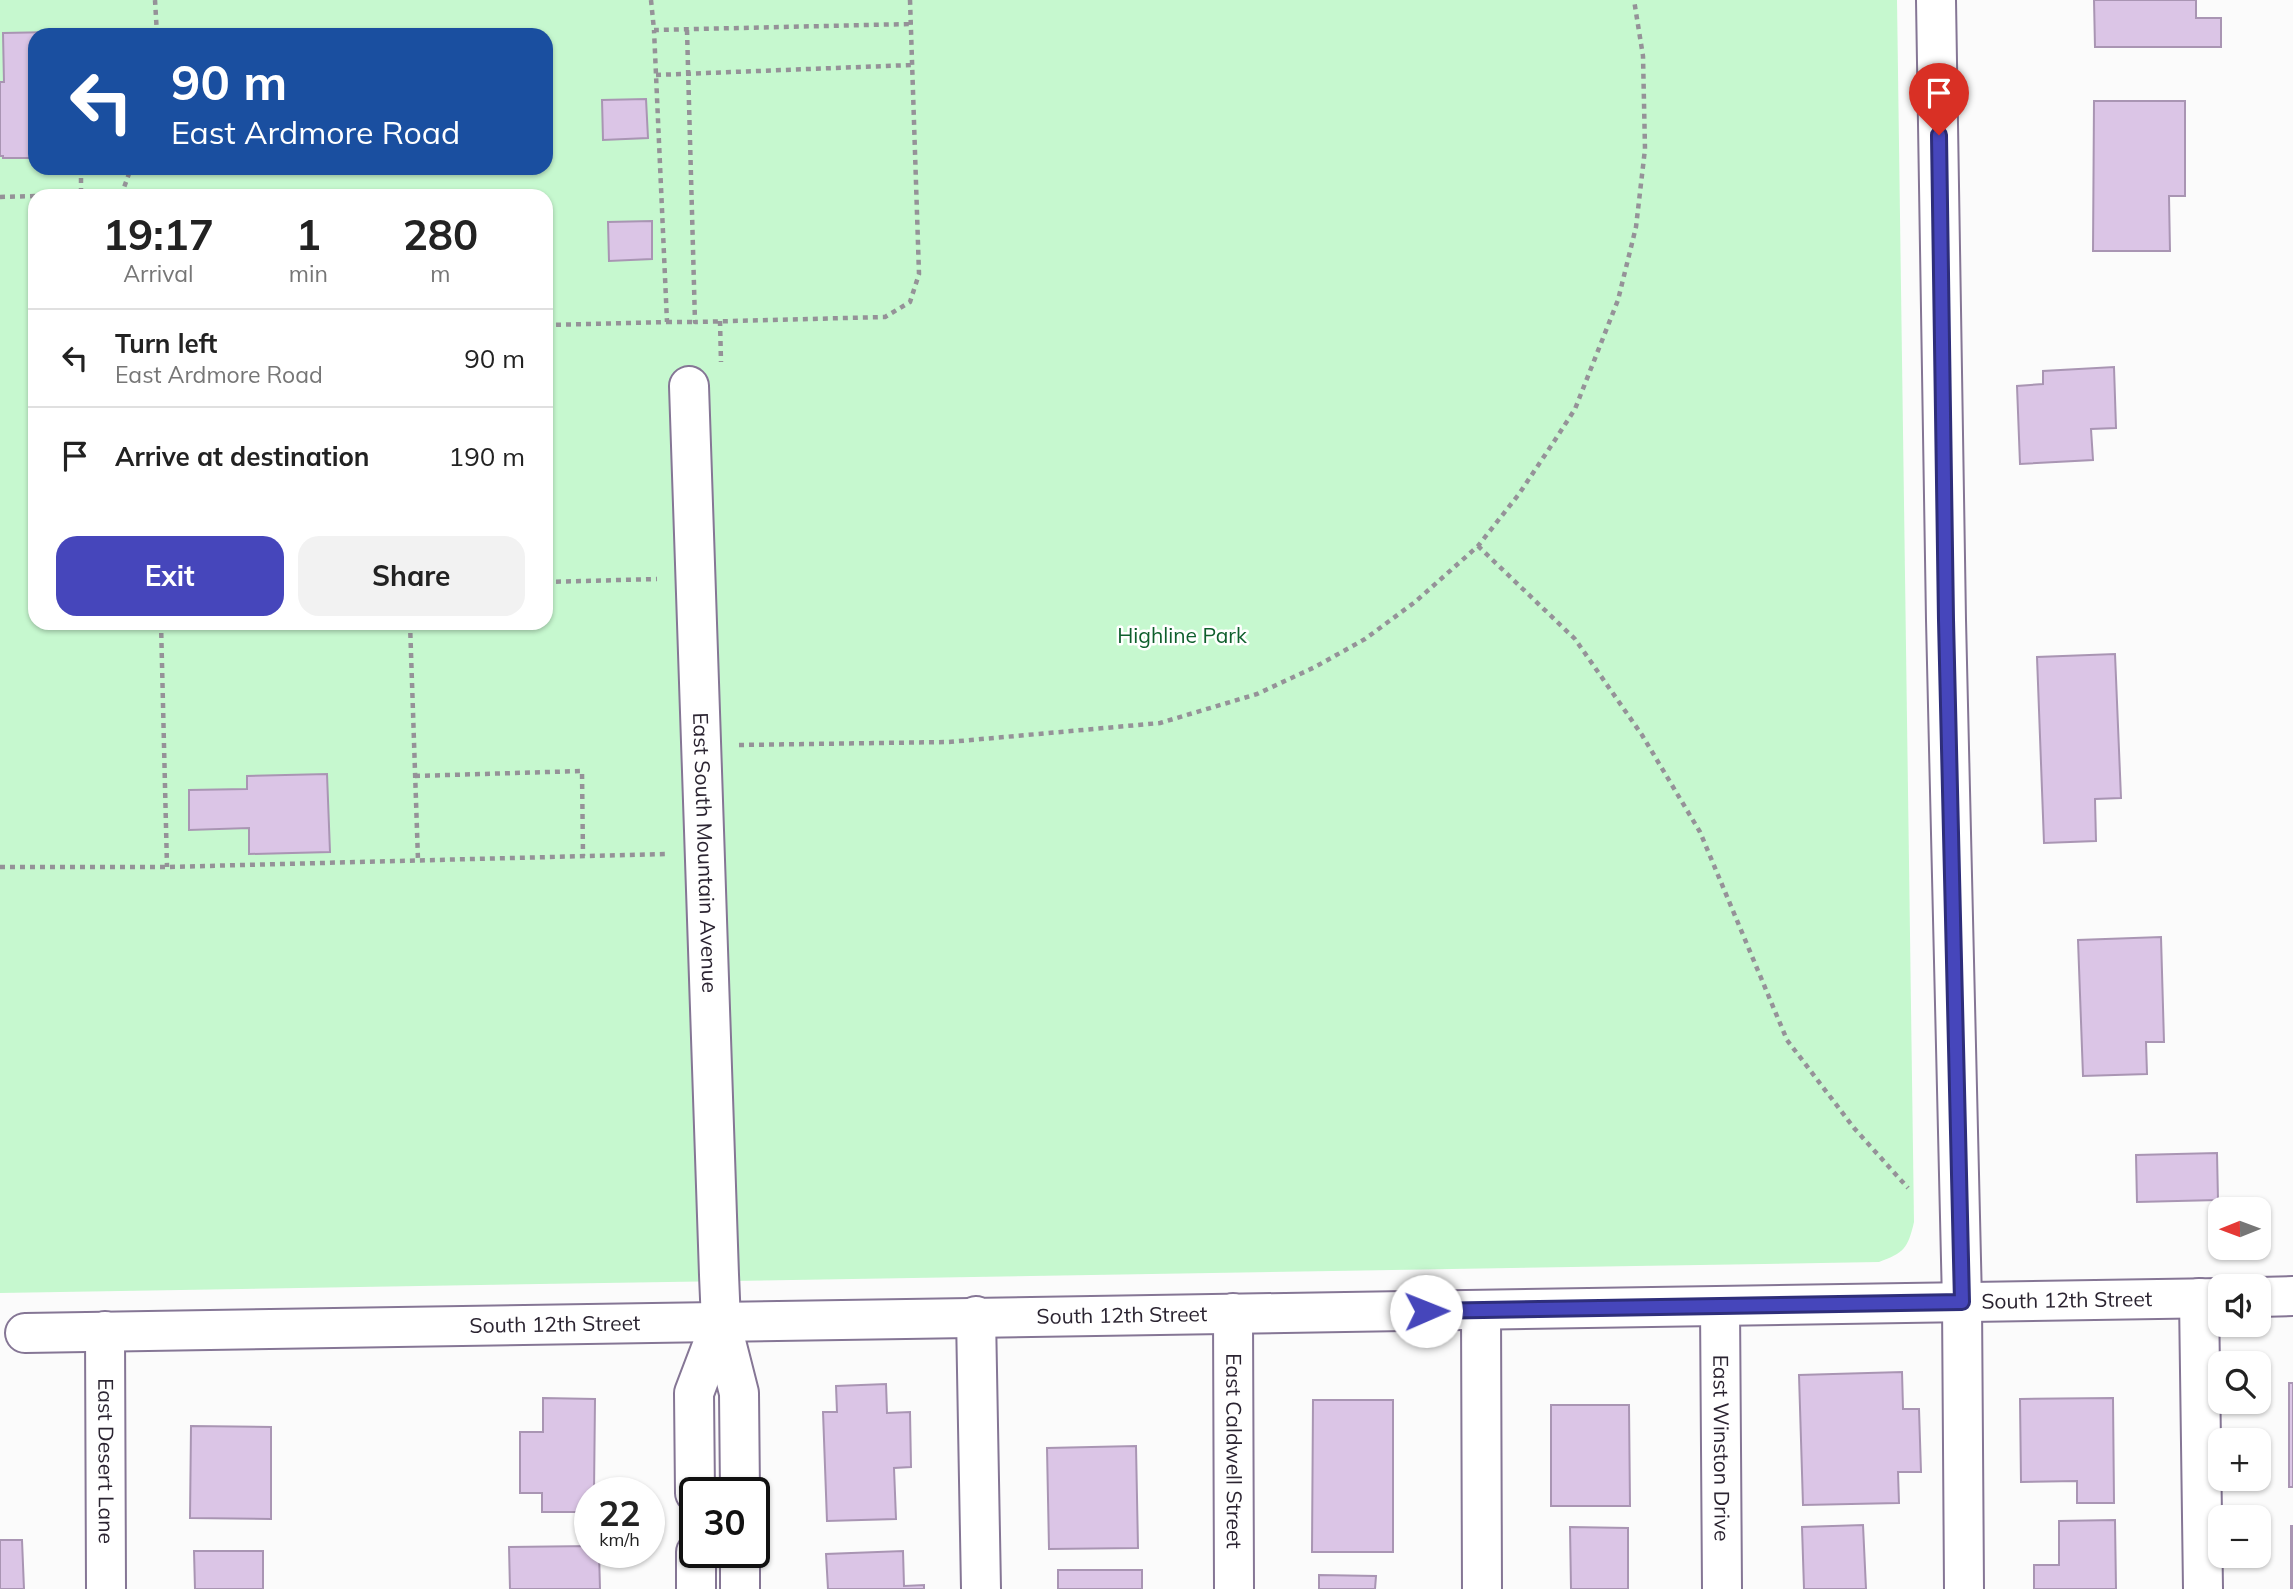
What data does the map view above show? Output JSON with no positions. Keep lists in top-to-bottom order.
{
  "streets": {
    "street": [
      "East South Mountain Avenue",
      "South 12th Street",
      "East Winston Drive",
      "East Caldwell Street",
      "East Desert Lane"
    ]
  },
  "crossings": [
    ["East South Mountain Avenue", "South 12th Street"],
    ["South 12th Street", "East Winston Drive"],
    ["South 12th Street", "East Caldwell Street"],
    ["South 12th Street", "East Desert Lane"]
  ],
  "parks": ["Highline Park"],
  "north": "left",
  "page": {
    "turn": ["90 m", "East Ardmore Road"],
    "eta": [
      "19:17",
      "Arrival",
      "1",
      "min",
      "280",
      "m"
    ],
    "list": [
      {
        "name": "Turn left",
        "note": "East Ardmore Road",
        "value": "90 m"
      },
      {
        "name": "Arrive at destination",
        "value": "190 m"
      }
    ],
    "buttons": ["Exit", "Share"],
    "map_buttons": ["+", "−"],
    "speed": "22 km/h",
    "limit": "30"
  }
}
